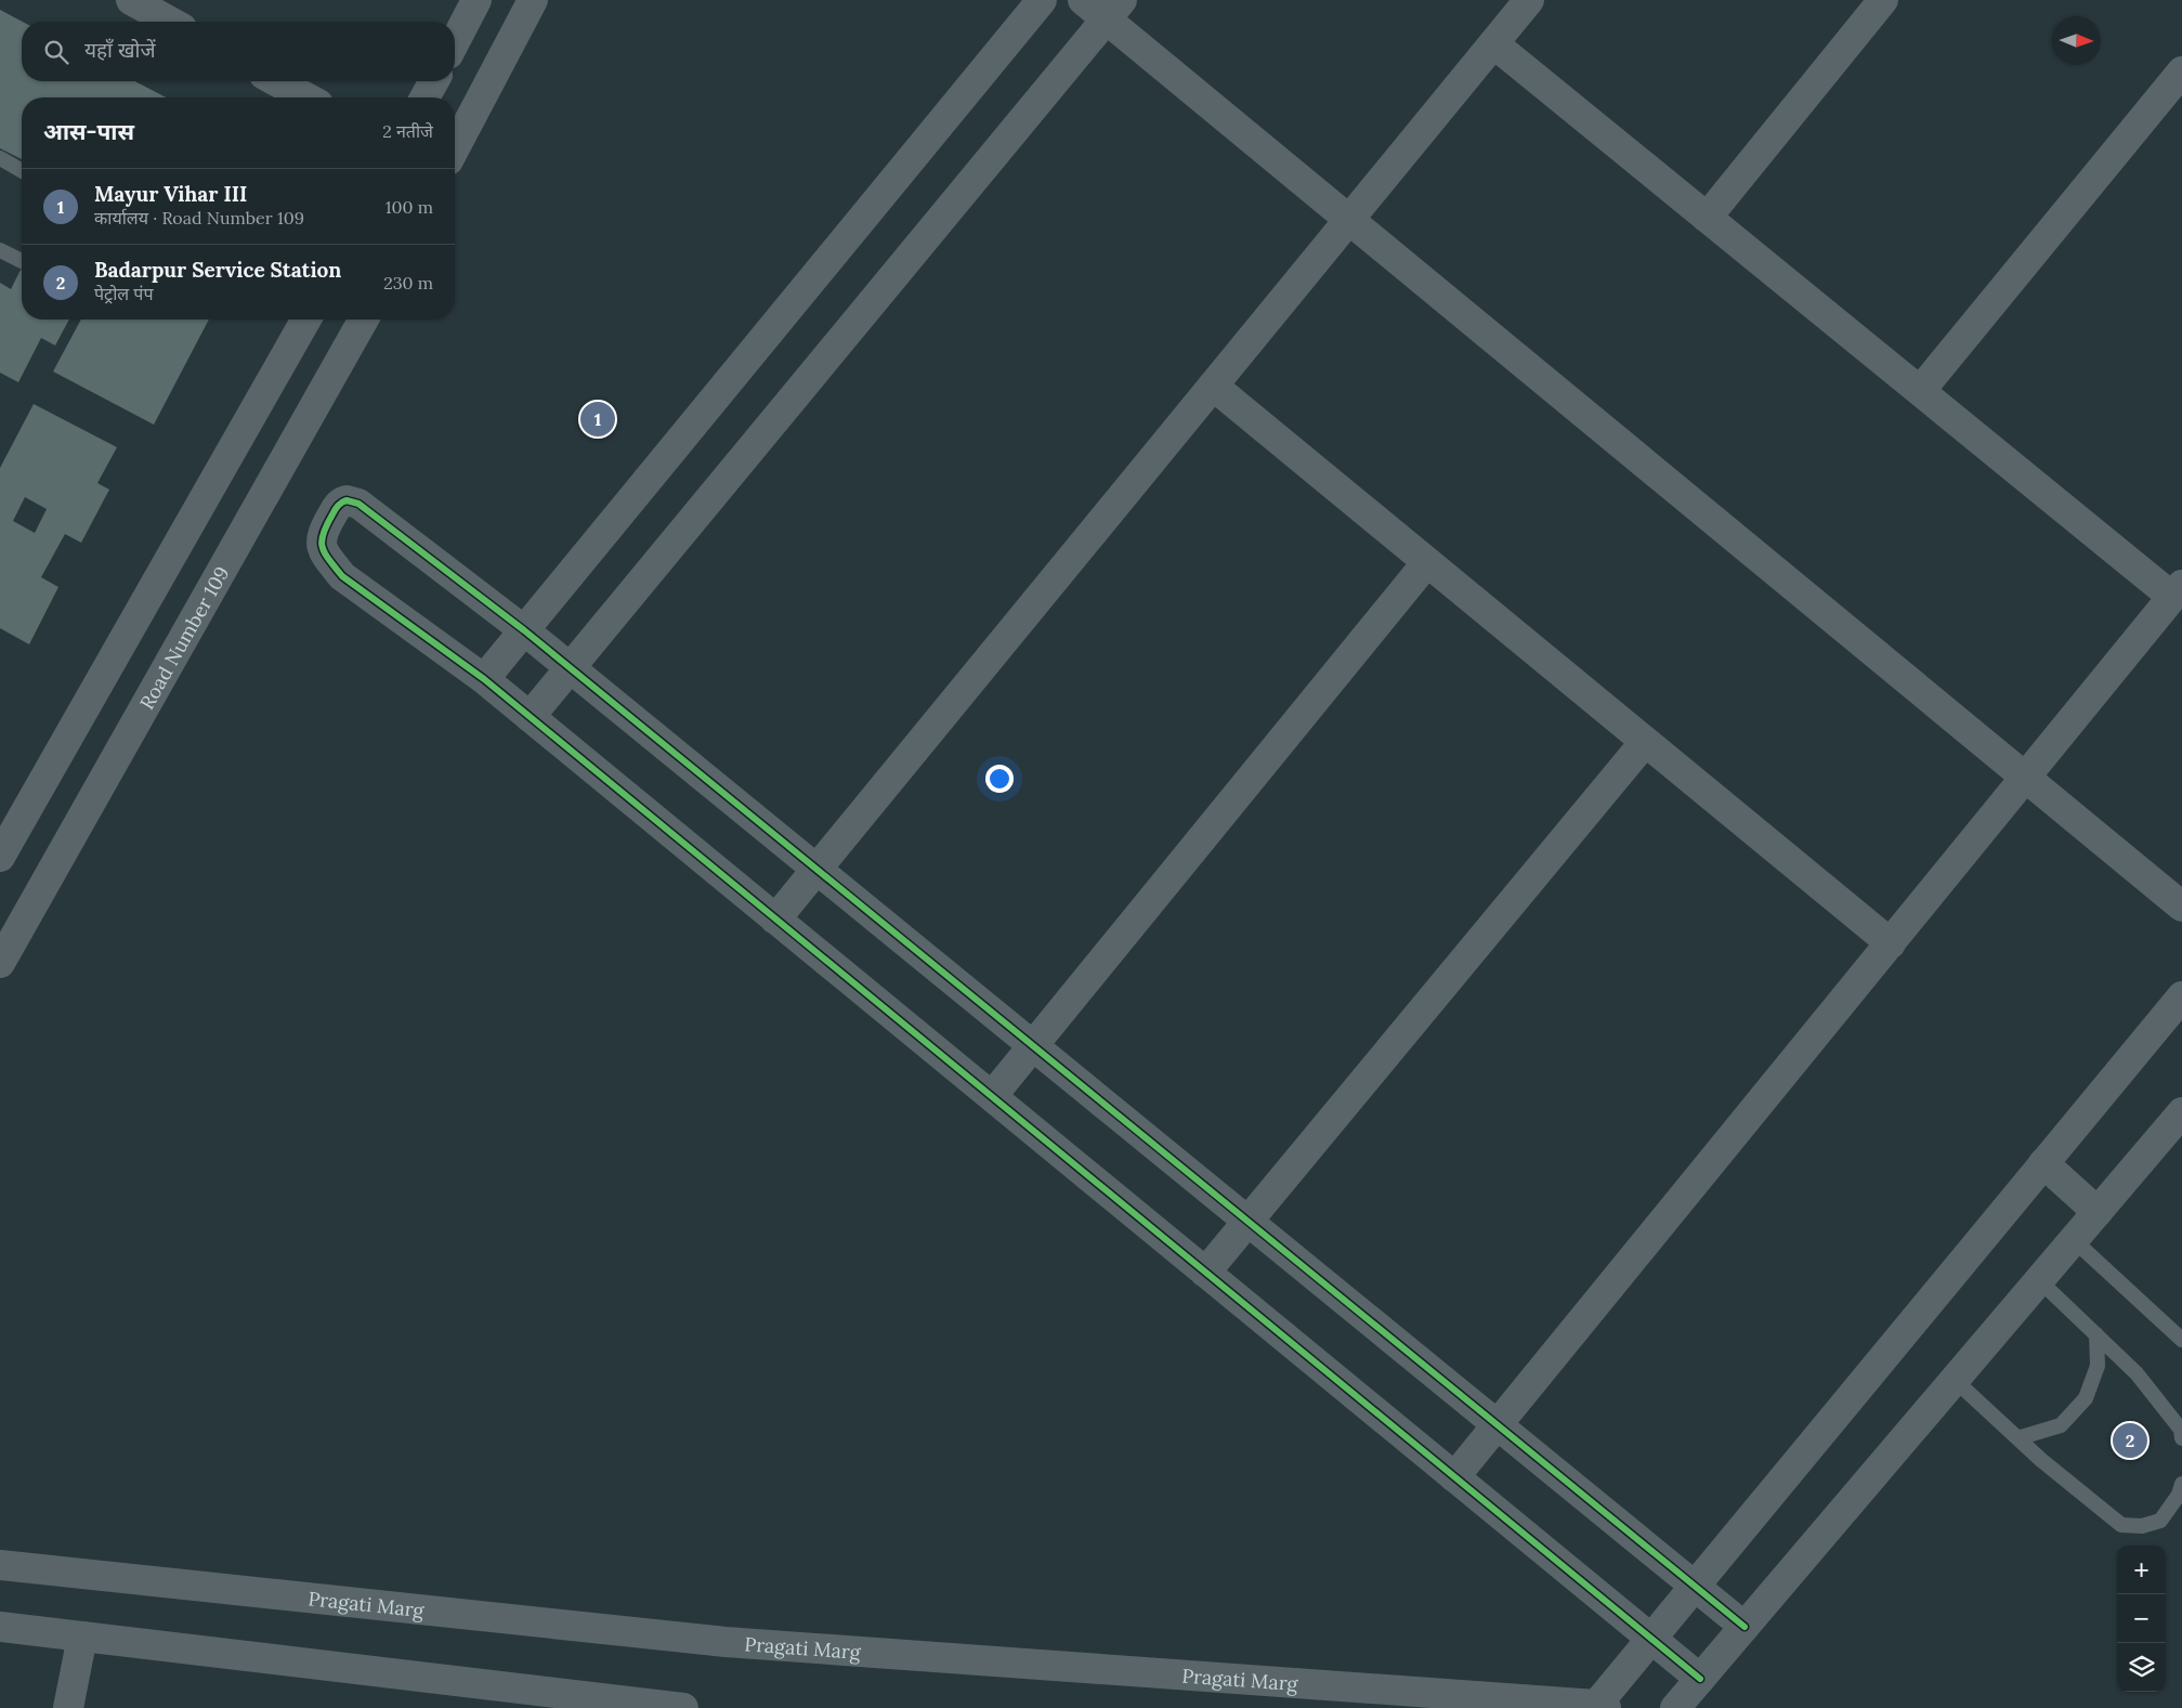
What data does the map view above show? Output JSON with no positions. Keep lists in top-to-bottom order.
{
  "streets": {
    "street": ["Road Number 109", "Pragati Marg"]
  },
  "north": "right",
  "page": {
    "search": "यहाँ खोजें",
    "heading": ["आस-पास", "2 नतीजे"],
    "list": [
      {
        "mark": "1",
        "name": "Mayur Vihar III",
        "note": "कार्यालय · Road Number 109",
        "value": "100 m"
      },
      {
        "mark": "2",
        "name": "Badarpur Service Station",
        "note": "पेट्रोल पंप",
        "value": "230 m"
      }
    ],
    "pins": ["1", "2"],
    "map_buttons": ["+", "−"]
  }
}
